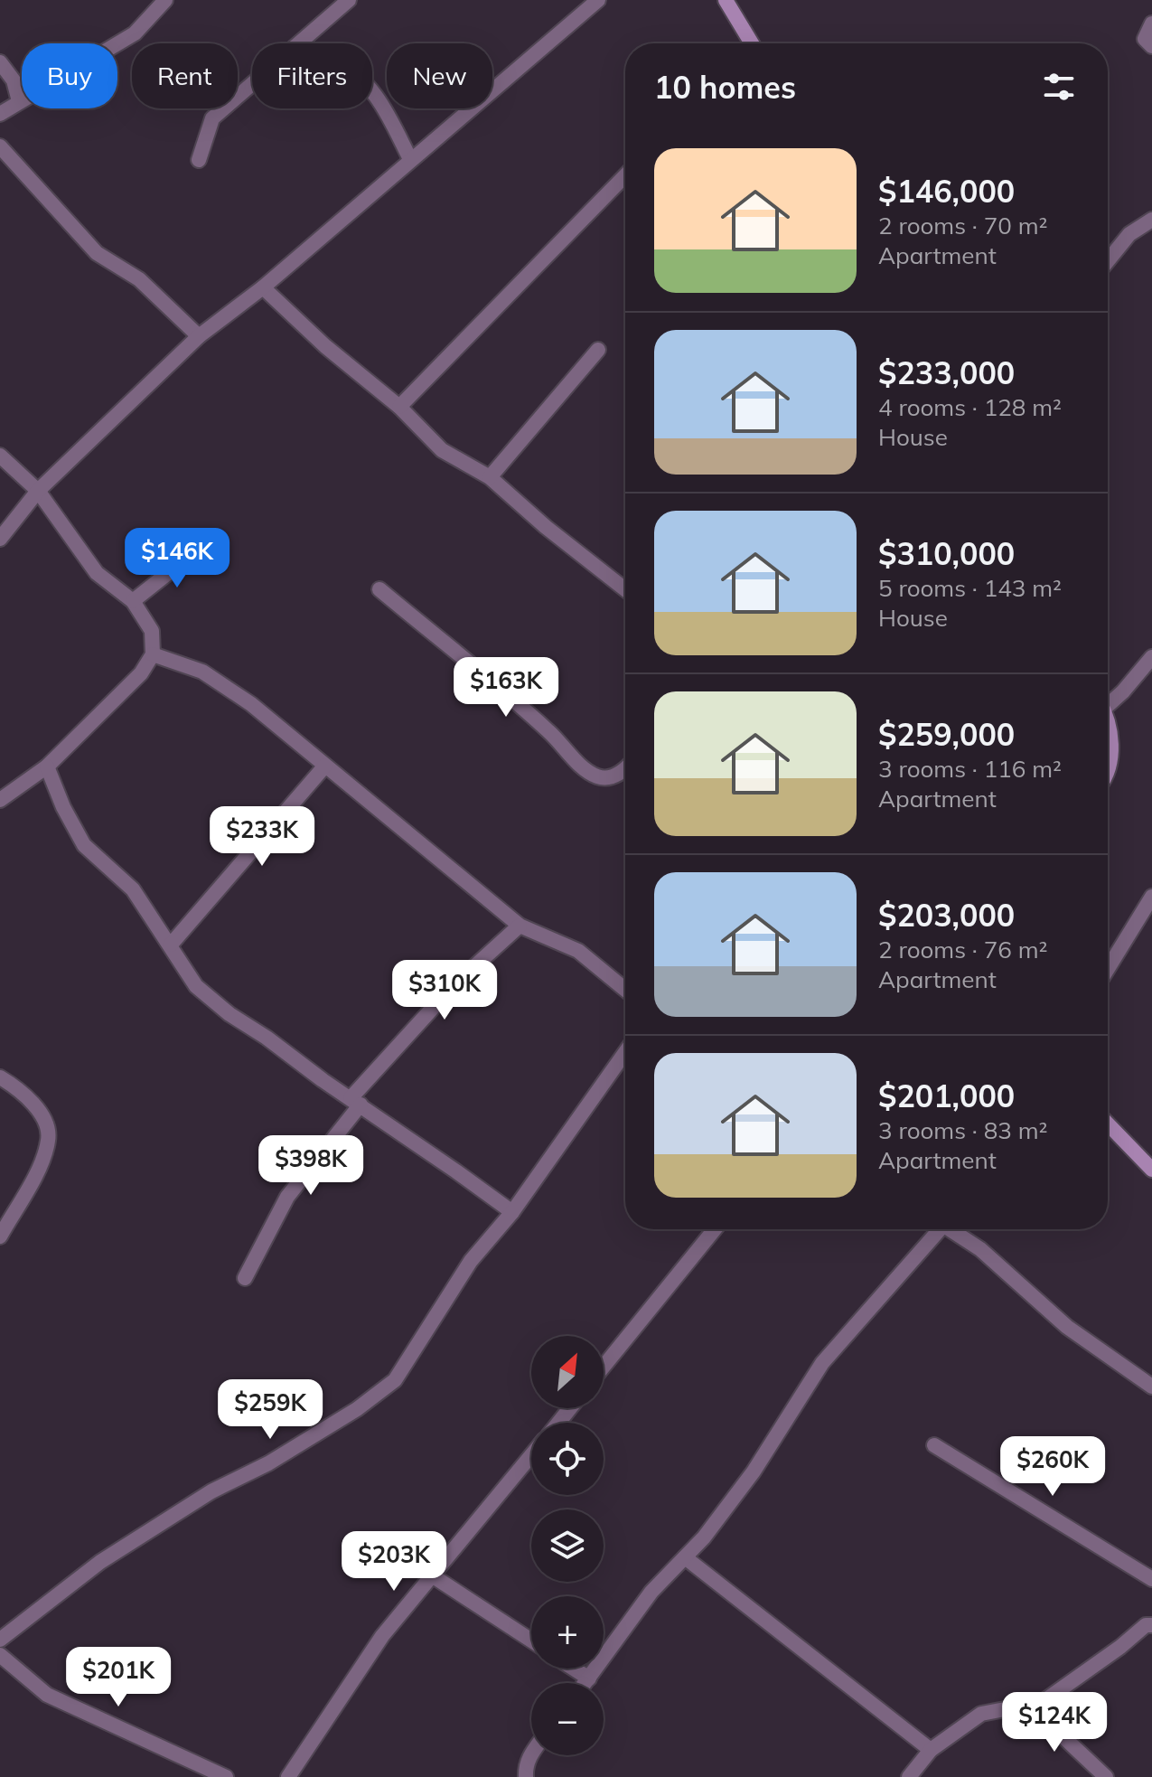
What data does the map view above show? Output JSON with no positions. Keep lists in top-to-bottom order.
{
  "north": "top right",
  "page": {
    "chip": [
      "Buy",
      "Rent",
      "Filters",
      "New"
    ],
    "heading": "10 homes",
    "list": [
      {
        "name": "$146,000",
        "note": "2 rooms · 70 m² · Apartment"
      },
      {
        "name": "$233,000",
        "note": "4 rooms · 128 m² · House"
      },
      {
        "name": "$310,000",
        "note": "5 rooms · 143 m² · House"
      },
      {
        "name": "$259,000",
        "note": "3 rooms · 116 m² · Apartment"
      },
      {
        "name": "$203,000",
        "note": "2 rooms · 76 m² · Apartment"
      },
      {
        "name": "$201,000",
        "note": "3 rooms · 83 m² · Apartment"
      }
    ],
    "price": [
      "$146K",
      "$163K",
      "$233K",
      "$310K",
      "$398K",
      "$259K",
      "$260K",
      "$203K",
      "$201K",
      "$124K"
    ],
    "map_buttons": ["+", "−"]
  }
}
